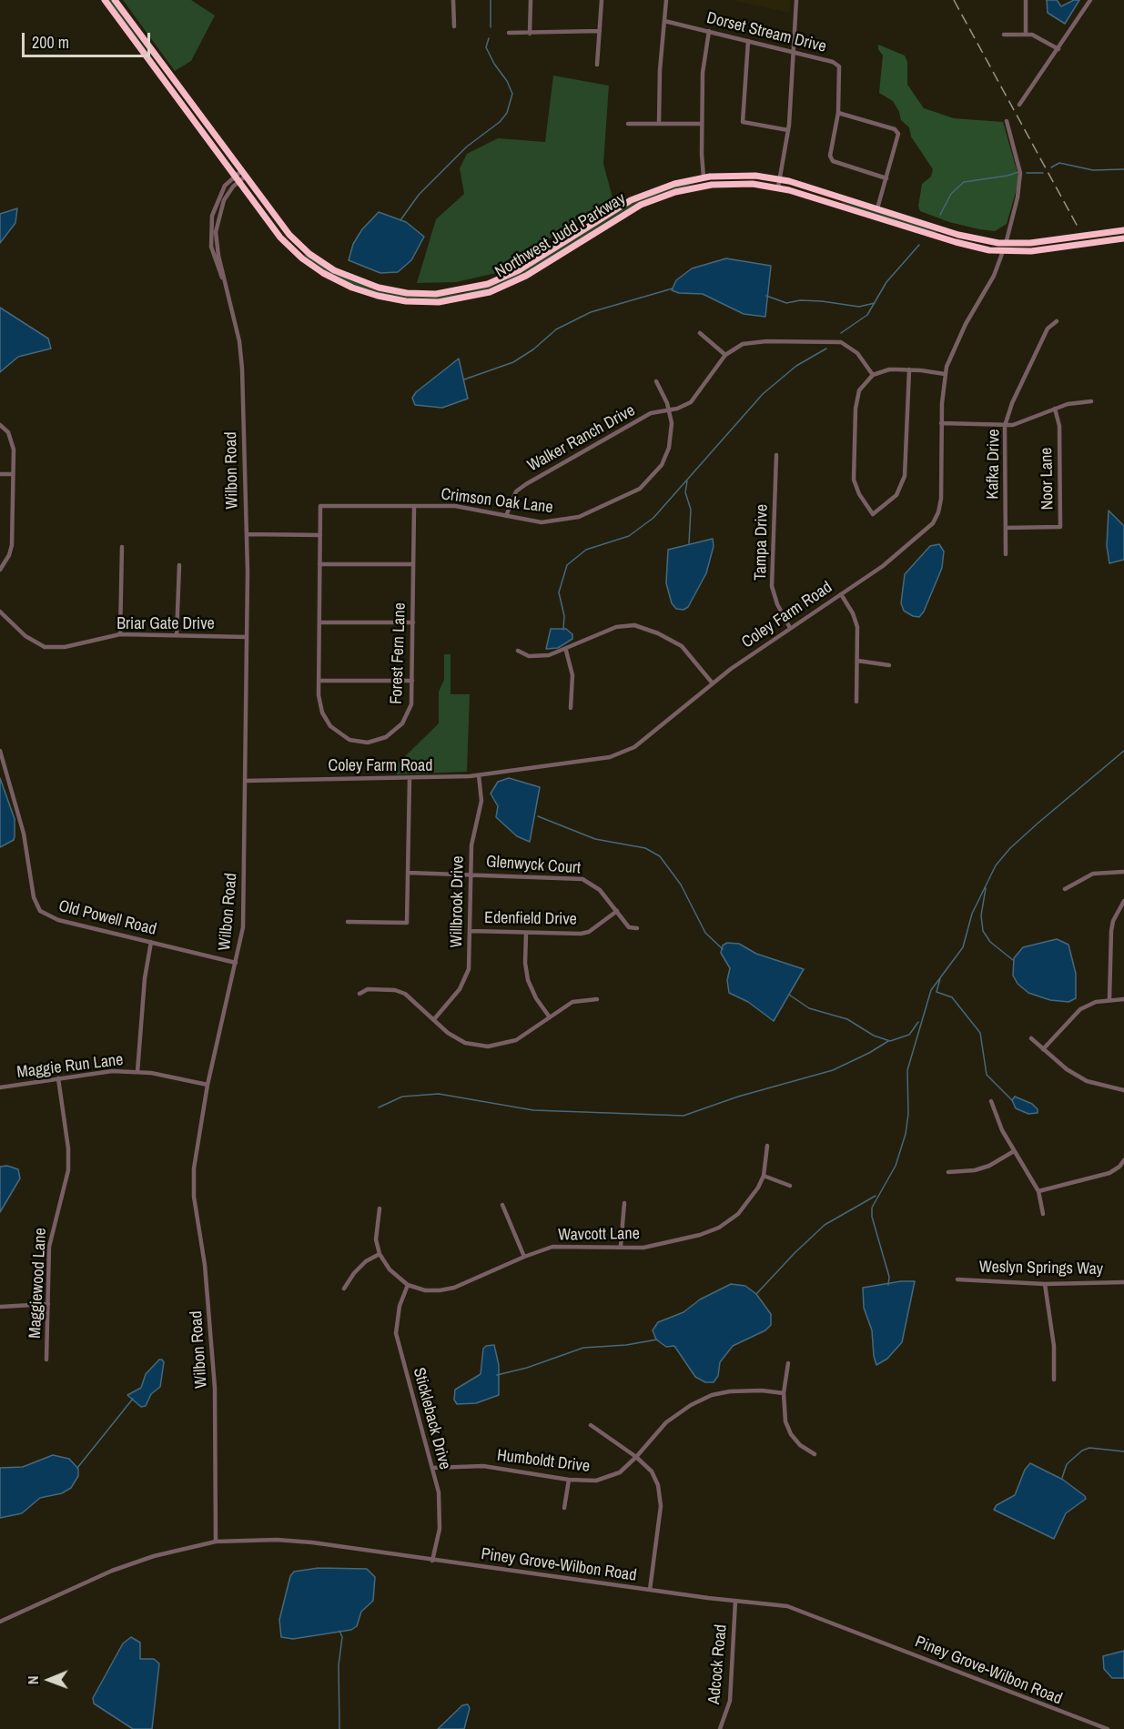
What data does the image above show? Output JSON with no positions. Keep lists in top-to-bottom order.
{
  "streets": {
    "highway": ["Northwest Judd Parkway"],
    "street": [
      "Dorset Stream Drive",
      "Walker Ranch Drive",
      "Kafka Drive",
      "Wilbon Road",
      "Noor Lane",
      "Crimson Oak Lane",
      "Tampa Drive",
      "Coley Farm Road",
      "Briar Gate Drive",
      "Forest Fern Lane",
      "Glenwyck Court",
      "Willbrook Drive",
      "Old Powell Road",
      "Edenfield Drive",
      "Maggie Run Lane",
      "Wavcott Lane",
      "Weslyn Springs Way",
      "Maggiewood Lane",
      "Stickleback Drive",
      "Humboldt Drive",
      "Piney Grove-Wilbon Road",
      "Adcock Road"
    ]
  },
  "crossings": [
    ["Northwest Judd Parkway", "Wilbon Road"],
    ["Northwest Judd Parkway", "Coley Farm Road"],
    ["Walker Ranch Drive", "Crimson Oak Lane"],
    ["Kafka Drive", "Noor Lane"],
    ["Wilbon Road", "Coley Farm Road"],
    ["Wilbon Road", "Briar Gate Drive"],
    ["Wilbon Road", "Old Powell Road"],
    ["Wilbon Road", "Maggie Run Lane"],
    ["Wilbon Road", "Piney Grove-Wilbon Road"],
    ["Crimson Oak Lane", "Forest Fern Lane"],
    ["Tampa Drive", "Coley Farm Road"],
    ["Coley Farm Road", "Willbrook Drive"],
    ["Glenwyck Court", "Willbrook Drive"],
    ["Glenwyck Court", "Edenfield Drive"],
    ["Willbrook Drive", "Edenfield Drive"],
    ["Maggie Run Lane", "Maggiewood Lane"],
    ["Wavcott Lane", "Stickleback Drive"],
    ["Stickleback Drive", "Humboldt Drive"],
    ["Stickleback Drive", "Piney Grove-Wilbon Road"],
    ["Piney Grove-Wilbon Road", "Adcock Road"]
  ],
  "scale_bar": "200 m",
  "north": "left"
}
